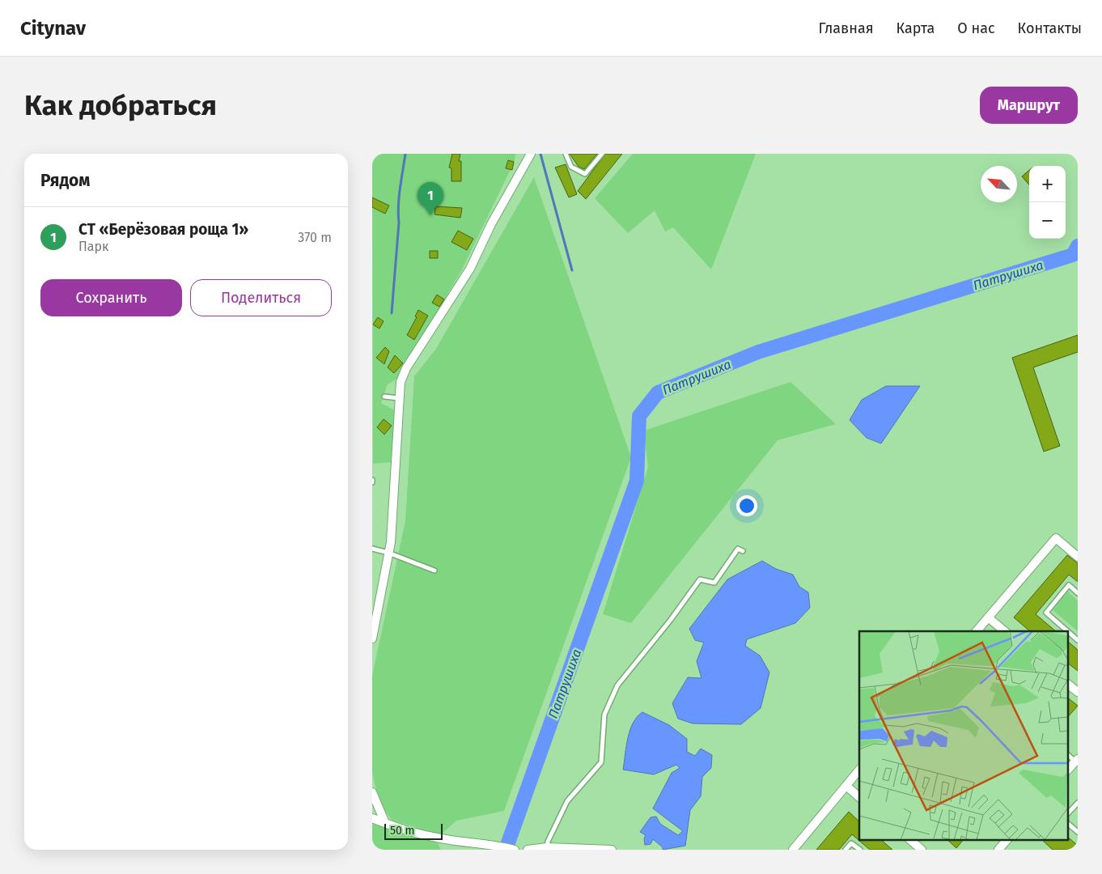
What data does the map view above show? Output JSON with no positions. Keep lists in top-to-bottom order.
{
  "water": ["Патрушиха"],
  "scale_bar": "50 m",
  "north": "top left",
  "page": {
    "header": "Citynav",
    "nav": [
      "Главная",
      "Карта",
      "О нас",
      "Контакты"
    ],
    "buttons": [
      "Маршрут",
      ["Сохранить", "Поделиться"]
    ],
    "title": "Как добраться",
    "heading": "Рядом",
    "map_buttons": ["+", "−"],
    "pins": "1",
    "list": [
      {
        "mark": "1",
        "name": "СТ «Берёзовая роща 1»",
        "note": "Парк",
        "value": "370 m"
      }
    ],
    "scale": "50 m"
  }
}
